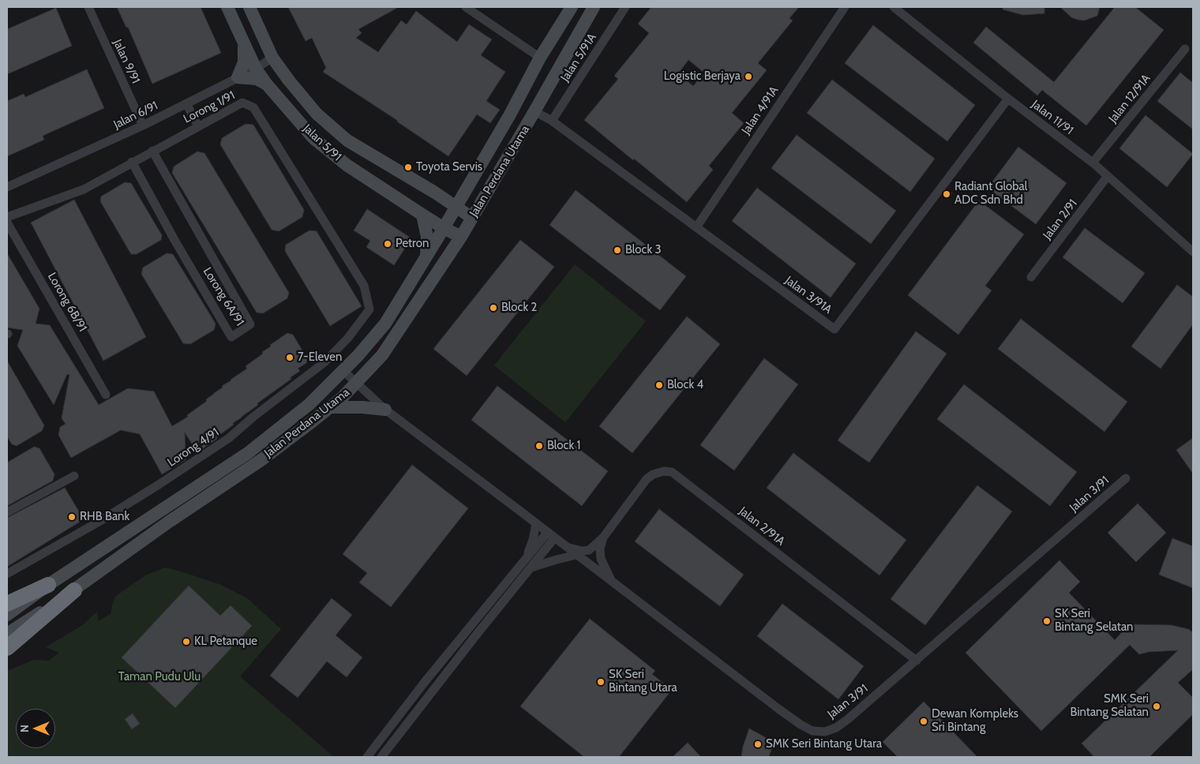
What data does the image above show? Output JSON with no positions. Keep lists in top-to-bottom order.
{
  "streets": {
    "street": [
      "Jalan 5/91A",
      "Jalan 9/91",
      "Jalan 12/91A",
      "Lorong 1/91",
      "Jalan 4/91A",
      "Jalan 6/91",
      "Jalan 11/91",
      "Jalan 5/91",
      "Jalan Perdana Utama",
      "Jalan 2/91",
      "Jalan 3/91A",
      "Lorong 6A/91",
      "Lorong 6B/91",
      "Lorong 4/91",
      "Jalan 3/91",
      "Jalan 2/91A"
    ]
  },
  "crossings": [
    ["Jalan 5/91A", "Jalan 3/91A"],
    ["Jalan 9/91", "Jalan 6/91"],
    ["Jalan 12/91A", "Jalan 11/91"],
    ["Lorong 1/91", "Lorong 6A/91"],
    ["Lorong 1/91", "Lorong 4/91"],
    ["Jalan 4/91A", "Jalan 3/91A"],
    ["Jalan 6/91", "Jalan 5/91"],
    ["Jalan 11/91", "Jalan 2/91"],
    ["Jalan 11/91", "Jalan 3/91A"],
    ["Jalan 5/91", "Jalan Perdana Utama"],
    ["Jalan Perdana Utama", "Jalan 3/91A"],
    ["Jalan Perdana Utama", "Jalan 3/91"],
    ["Jalan 3/91", "Jalan 2/91A"]
  ],
  "parks": ["Taman Pudu Ulu"],
  "places": [
    "Logistic Berjaya",
    "Toyota Servis",
    "Radiant Global ADC Sdn Bhd",
    "Petron",
    "Block 3",
    "Block 2",
    "7-Eleven",
    "Block 4",
    "Block 1",
    "RHB Bank",
    "SK Seri Bintang Selatan",
    "KL Petanque",
    "SK Seri Bintang Utara",
    "SMK Seri Bintang Selatan",
    "Dewan Kompleks Sri Bintang",
    "SMK Seri Bintang Utara"
  ],
  "north": "left"
}
